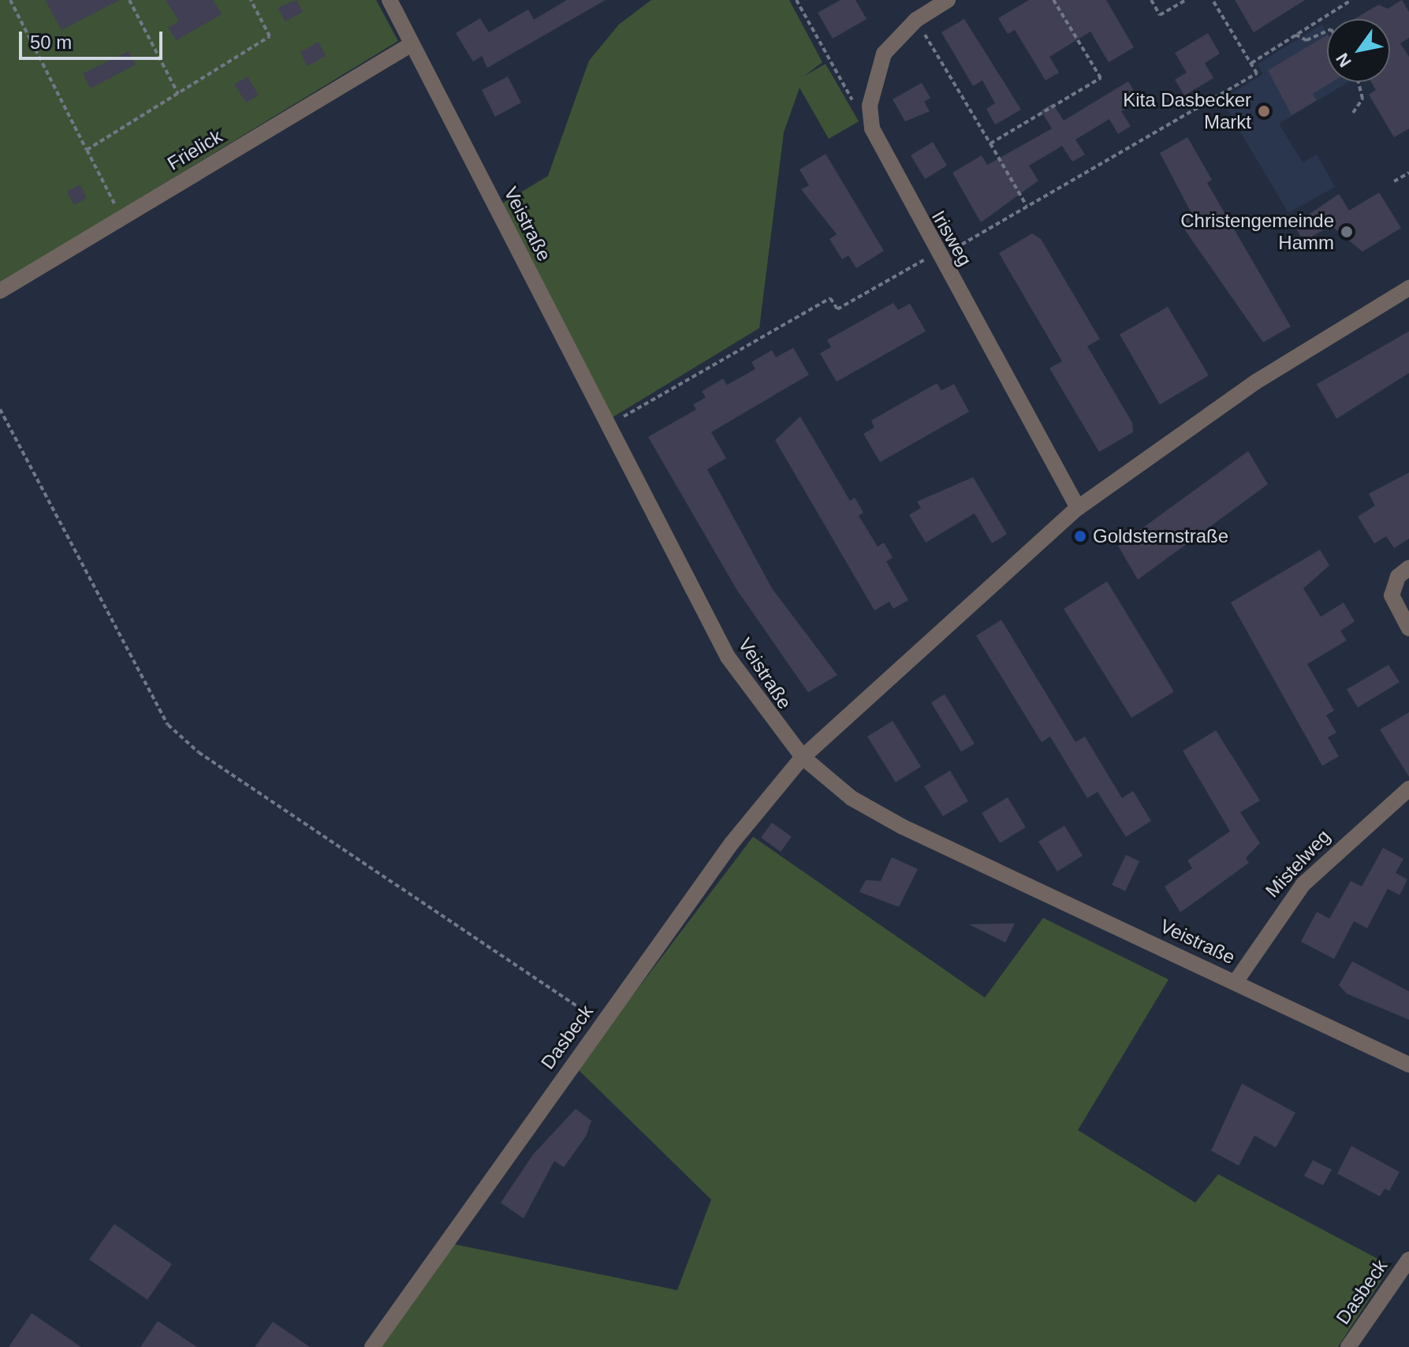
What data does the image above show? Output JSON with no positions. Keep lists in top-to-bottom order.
{
  "streets": {
    "street": [
      "Frielick",
      "Veistraße",
      "Irisweg",
      "Mistelweg",
      "Dasbeck"
    ]
  },
  "crossings": [
    ["Frielick", "Veistraße"],
    ["Veistraße", "Mistelweg"],
    ["Veistraße", "Dasbeck"]
  ],
  "places": ["Kita Dasbecker Markt", "Christengemeinde Hamm", "Goldsternstraße"],
  "scale_bar": "50 m",
  "north": "bottom left"
}
